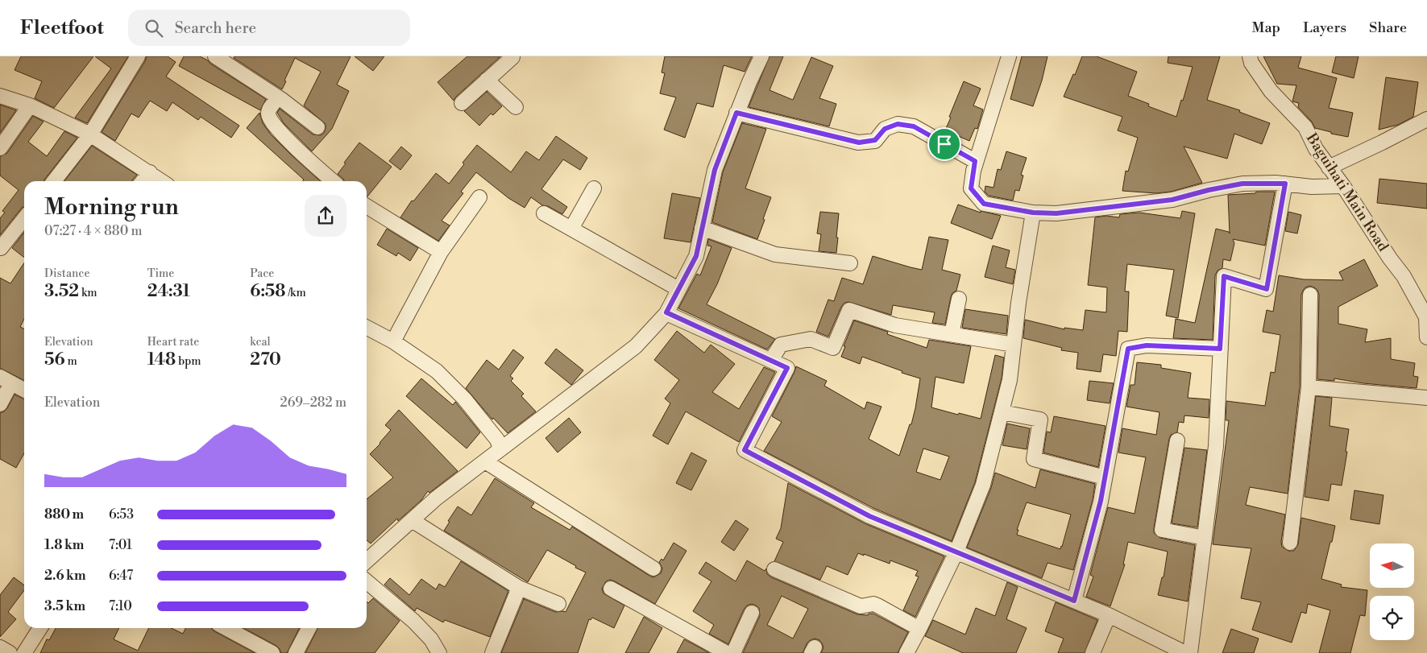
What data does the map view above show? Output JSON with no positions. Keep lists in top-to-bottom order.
{
  "streets": {
    "street": ["Baguihati Main Road"]
  },
  "north": "left",
  "page": {
    "header": "Fleetfoot",
    "search": "Search here",
    "nav": ["Map", "Layers", "Share"],
    "heading": ["Morning run", "07:27 · 4 × 880 m"],
    "stats": [
      ["Distance", "3.52 km"],
      ["Time", "24:31"],
      ["Pace", "6:58 /km"],
      ["Elevation", "56 m"],
      ["Heart rate", "148 bpm"],
      ["kcal", "270"]
    ],
    "chart": ["Elevation", "269–282 m"],
    "list": [
      {
        "name": "880 m",
        "note": "6:53"
      },
      {
        "name": "1.8 km",
        "note": "7:01"
      },
      {
        "name": "2.6 km",
        "note": "6:47"
      },
      {
        "name": "3.5 km",
        "note": "7:10"
      }
    ]
  }
}
